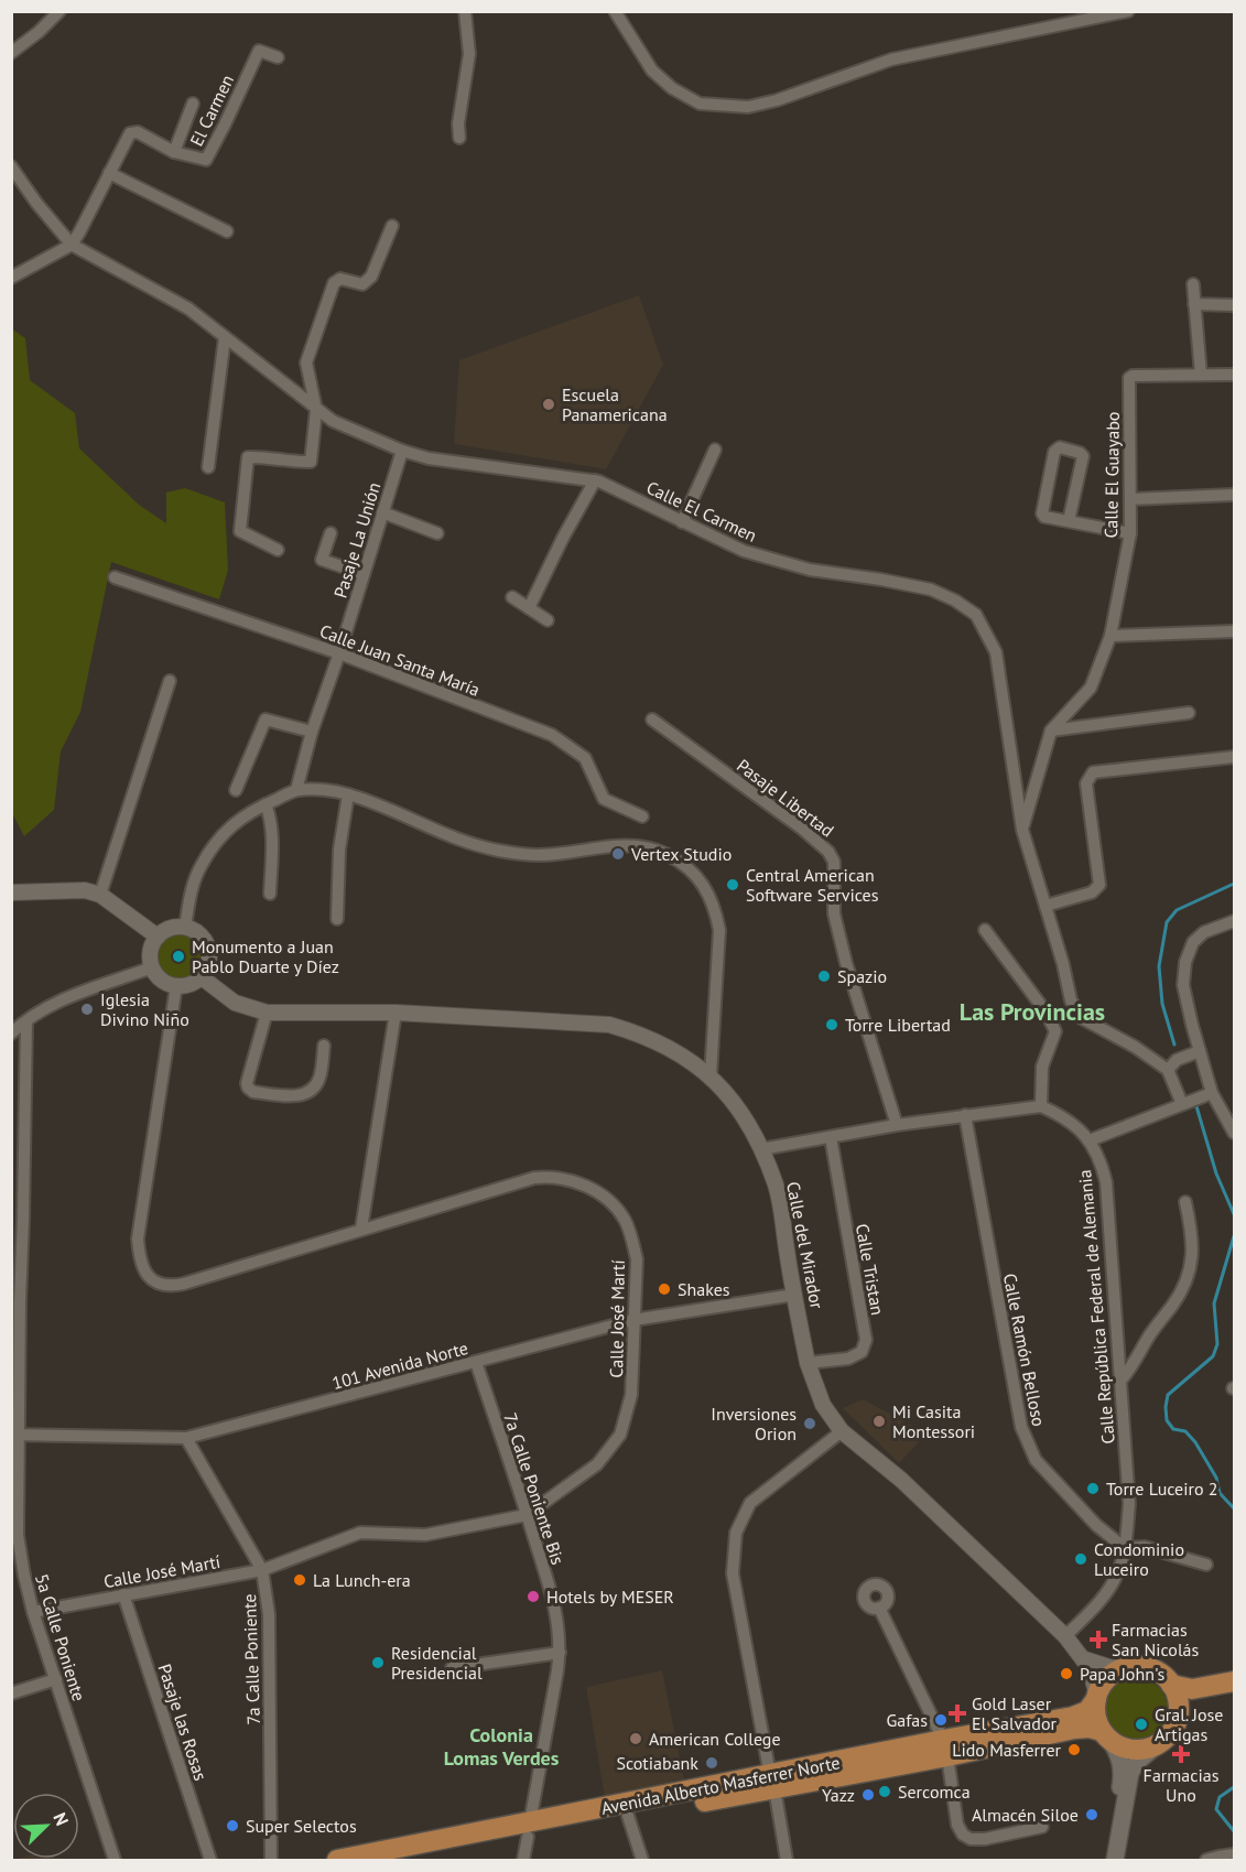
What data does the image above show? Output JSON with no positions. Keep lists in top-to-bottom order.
{
  "streets": {
    "main road": ["Avenida Alberto Masferrer Norte"],
    "street": [
      "El Carmen",
      "Calle El Guayabo",
      "Calle El Carmen",
      "Pasaje La Unión",
      "Calle Juan Santa María",
      "Pasaje Libertad",
      "Calle del Mirador",
      "Calle Tristan",
      "Calle República Federal de Alemania",
      "Calle José Martí",
      "Calle Ramón Belloso",
      "101 Avenida Norte",
      "7a Calle Poniente Bis",
      "5a Calle Poniente",
      "7a Calle Poniente",
      "Pasaje las Rosas"
    ]
  },
  "crossings": [
    ["El Carmen", "Calle El Carmen"],
    ["Calle El Guayabo", "Calle El Carmen"],
    ["Calle El Carmen", "Pasaje La Unión"],
    ["Pasaje La Unión", "Calle Juan Santa María"],
    ["Calle del Mirador", "Calle Tristan"],
    ["Calle del Mirador", "Calle República Federal de Alemania"],
    ["Calle del Mirador", "Calle José Martí"],
    ["Calle del Mirador", "101 Avenida Norte"],
    ["Calle del Mirador", "Avenida Alberto Masferrer Norte"],
    ["Calle República Federal de Alemania", "Calle Ramón Belloso"],
    ["Calle José Martí", "101 Avenida Norte"],
    ["Calle José Martí", "7a Calle Poniente Bis"],
    ["Calle José Martí", "5a Calle Poniente"],
    ["Calle José Martí", "7a Calle Poniente"],
    ["Calle José Martí", "Pasaje las Rosas"],
    ["101 Avenida Norte", "7a Calle Poniente Bis"],
    ["101 Avenida Norte", "5a Calle Poniente"],
    ["101 Avenida Norte", "7a Calle Poniente"],
    ["7a Calle Poniente Bis", "Avenida Alberto Masferrer Norte"]
  ],
  "districts": ["Las Provincias", "Colonia Lomas Verdes"],
  "places": {
    "other": [
      "Escuela Panamericana",
      "Vertex Studio",
      "Central American Software Services",
      "Monumento a Juan Pablo Duarte y Díez",
      "Spazio",
      "Iglesia Divino Niño",
      "Torre Libertad",
      "Shakes",
      "Mi Casita Montessori",
      "Inversiones Orion",
      "Torre Luceiro 2",
      "Condominio Luceiro",
      "La Lunch-era",
      "Hotels by MESER",
      "Residencial Presidencial",
      "Papa John's",
      "Gafas",
      "Gral. Jose Artigas",
      "American College",
      "Lido Masferrer",
      "Scotiabank",
      "Sercomca",
      "Yazz",
      "Almacén Siloe",
      "Super Selectos"
    ],
    "health": ["Farmacias San Nicolás", "Gold Laser El Salvador", "Farmacias Uno"]
  },
  "north": "top right"
}
